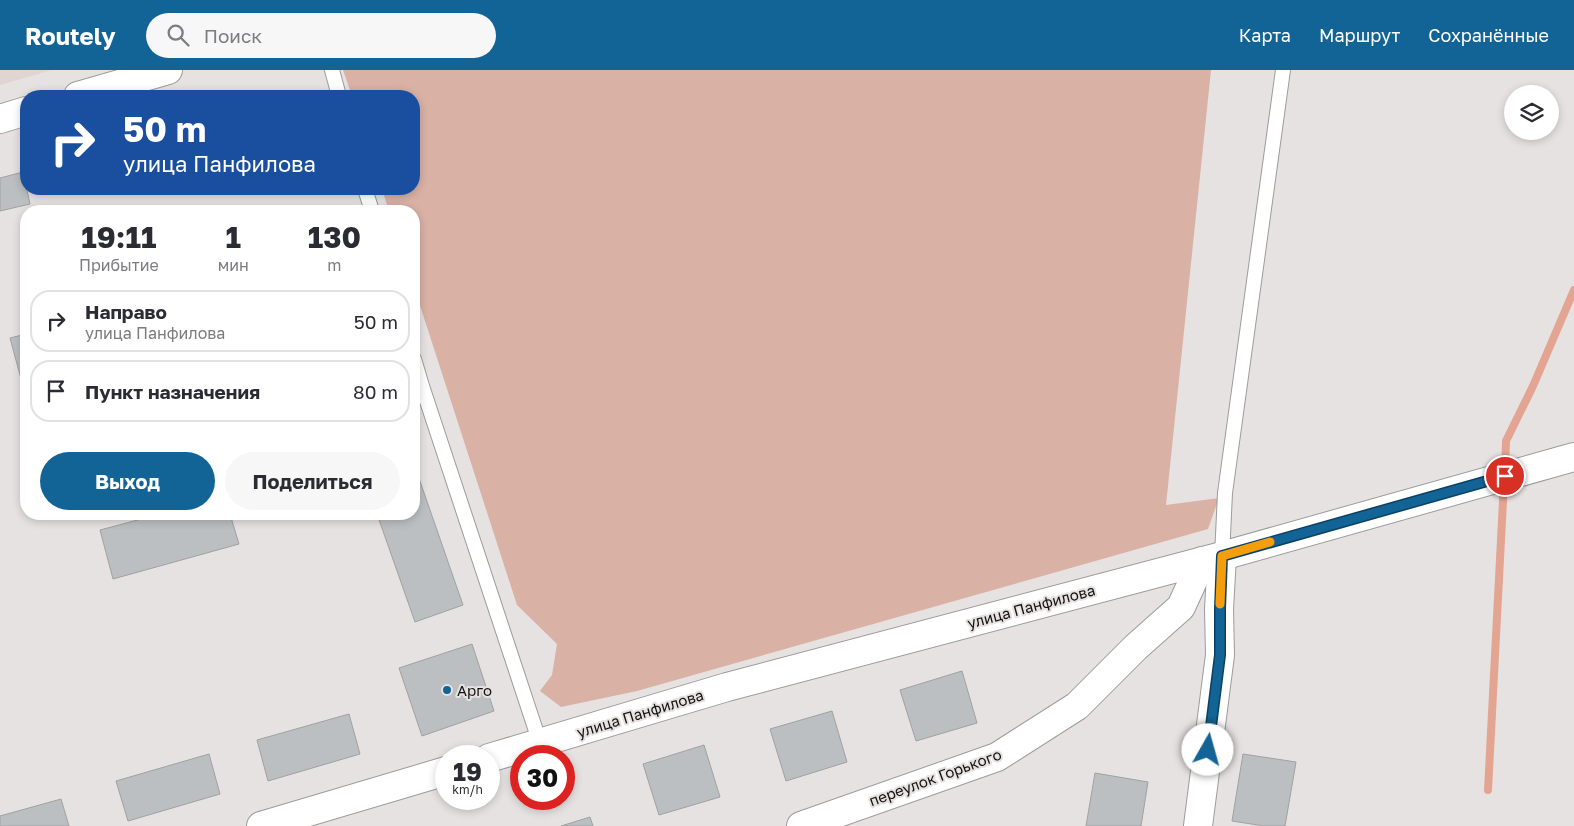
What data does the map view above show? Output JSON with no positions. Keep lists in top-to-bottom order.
{
  "streets": {
    "street": ["улица Панфилова", "переулок Горького"]
  },
  "crossings": [
    ["улица Панфилова", "переулок Горького"]
  ],
  "places": ["Арго"],
  "page": {
    "header": "Routely",
    "search": "Поиск",
    "nav": ["Карта", "Маршрут", "Сохранённые"],
    "turn": ["50 m", "улица Панфилова"],
    "eta": [
      "19:11",
      "Прибытие",
      "1",
      "мин",
      "130",
      "m"
    ],
    "list": [
      {
        "name": "Направо",
        "note": "улица Панфилова",
        "value": "50 m"
      },
      {
        "name": "Пункт назначения",
        "value": "80 m"
      }
    ],
    "buttons": ["Выход", "Поделиться"],
    "speed": "19 km/h",
    "limit": "30"
  }
}
